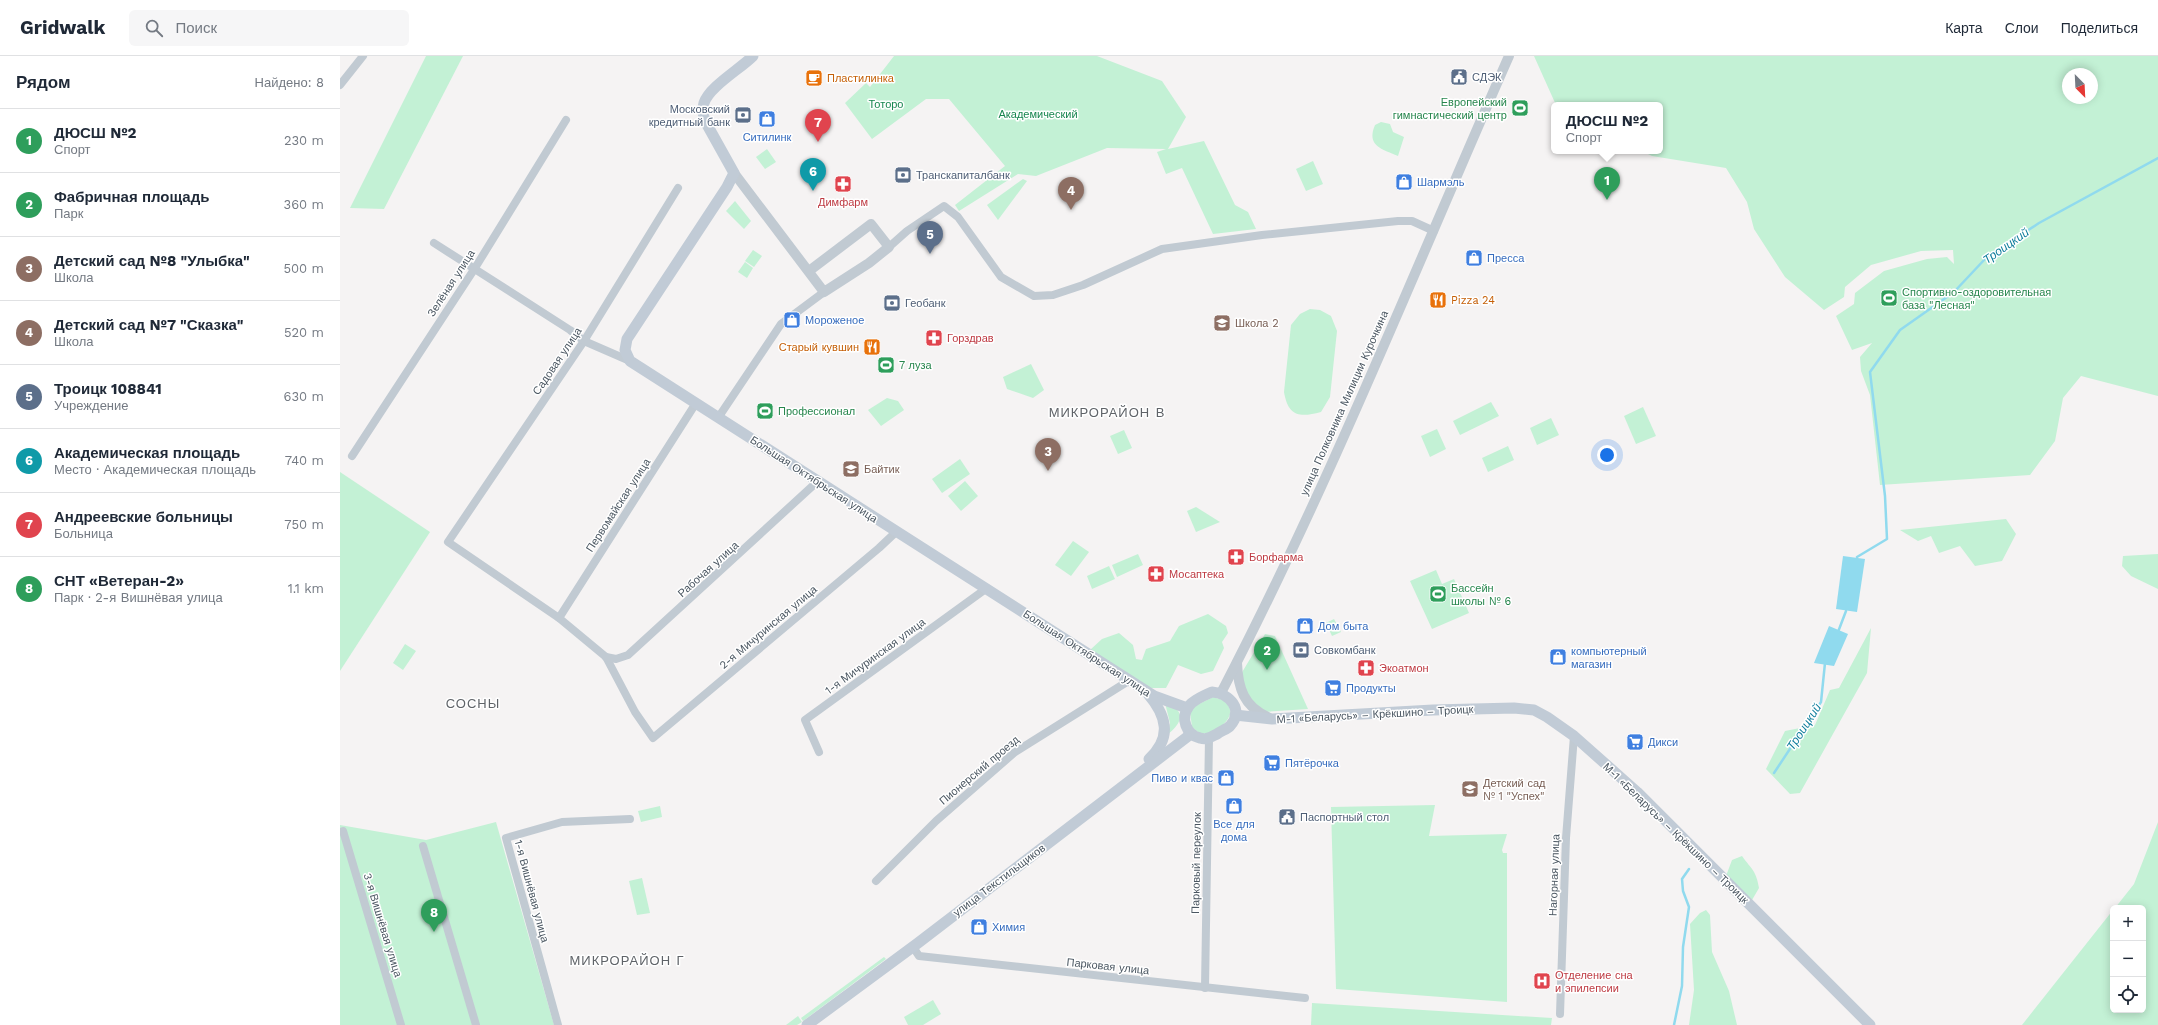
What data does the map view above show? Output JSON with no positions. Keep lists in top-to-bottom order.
{
  "streets": {
    "main road": ["Большая Октябрьская улица", "М-1 «Беларусь» – Крёкшино – Троицк", "улица Текстильщиков"],
    "street": [
      "Зелёная улица",
      "Садовая улица",
      "улица Полковника Милиции Курочкина",
      "Первомайская улица",
      "Рабочая улица",
      "2-я Мичуринская улица",
      "1-я Мичуринская улица",
      "Пионерский проезд",
      "Парковый переулок",
      "Нагорная улица",
      "1-я Вишнёвая улица",
      "3-я Вишнёвая улица",
      "Парковая улица"
    ]
  },
  "crossings": [
    ["Садовая улица", "Первомайская улица"],
    ["улица Полковника Милиции Курочкина", "Большая Октябрьская улица"],
    ["улица Полковника Милиции Курочкина", "М-1 «Беларусь» – Крёкшино – Троицк"],
    ["улица Полковника Милиции Курочкина", "Парковый переулок"],
    ["улица Полковника Милиции Курочкина", "улица Текстильщиков"],
    ["Большая Октябрьская улица", "Первомайская улица"],
    ["Большая Октябрьская улица", "Рабочая улица"],
    ["Большая Октябрьская улица", "2-я Мичуринская улица"],
    ["Большая Октябрьская улица", "1-я Мичуринская улица"],
    ["Большая Октябрьская улица", "М-1 «Беларусь» – Крёкшино – Троицк"],
    ["Большая Октябрьская улица", "Пионерский проезд"],
    ["Большая Октябрьская улица", "Парковый переулок"],
    ["Большая Октябрьская улица", "улица Текстильщиков"],
    ["Рабочая улица", "2-я Мичуринская улица"],
    ["М-1 «Беларусь» – Крёкшино – Троицк", "Парковый переулок"],
    ["М-1 «Беларусь» – Крёкшино – Троицк", "Нагорная улица"],
    ["М-1 «Беларусь» – Крёкшино – Троицк", "улица Текстильщиков"],
    ["Парковый переулок", "улица Текстильщиков"],
    ["Парковый переулок", "Парковая улица"],
    ["улица Текстильщиков", "Парковая улица"]
  ],
  "districts": ["МИКРОРАЙОН В", "СОСНЫ", "МИКРОРАЙОН Г"],
  "water": ["Троицкий"],
  "parks": ["Тоторо", "Академический"],
  "places": {
    "public building": ["СДЭК", "Паспортный стол"],
    "cafe": ["Пластилинка"],
    "sports": [
      "Европейский гимнастический центр",
      "Спортивно-оздоровительная база \"Лесная\"",
      "7 луза",
      "Профессионал",
      "Бассейн школы № 6"
    ],
    "bank": [
      "Московский кредитный банк",
      "Транскапиталбанк",
      "Геобанк",
      "Совкомбанк"
    ],
    "shop": [
      "Ситилинк",
      "Шармэль",
      "Пресса",
      "Мороженое",
      "Дом быта",
      "компьютерный магазин",
      "Пиво и квас",
      "Все для дома",
      "Химия"
    ],
    "pharmacy": [
      "Димфарм",
      "Горздрав",
      "Борфарма",
      "Мосаптека",
      "Экоатмон"
    ],
    "restaurant": ["Pizza 24", "Старый кувшин"],
    "school or university": ["Школа 2", "Байтик", "Детский сад № 1 \"Успех\""],
    "supermarket": ["Продукты", "Дикси", "Пятёрочка"],
    "hospital": ["Отделение сна и эпилепсии"]
  },
  "north": "bottom right",
  "page": {
    "header": "Gridwalk",
    "search": "Поиск",
    "nav": ["Карта", "Слои", "Поделиться"],
    "heading": ["Рядом", "Найдено: 8"],
    "popup": ["ДЮСШ №2", "Спорт"],
    "list": [
      {
        "mark": "1",
        "name": "ДЮСШ №2",
        "note": "Спорт",
        "value": "230 m"
      },
      {
        "mark": "2",
        "name": "Фабричная площадь",
        "note": "Парк",
        "value": "360 m"
      },
      {
        "mark": "3",
        "name": "Детский сад №8 \"Улыбка\"",
        "note": "Школа",
        "value": "500 m"
      },
      {
        "mark": "4",
        "name": "Детский сад №7 \"Сказка\"",
        "note": "Школа",
        "value": "520 m"
      },
      {
        "mark": "5",
        "name": "Троицк 108841",
        "note": "Учреждение",
        "value": "630 m"
      },
      {
        "mark": "6",
        "name": "Академическая площадь",
        "note": "Место · Академическая площадь",
        "value": "740 m"
      },
      {
        "mark": "7",
        "name": "Андреевские больницы",
        "note": "Больница",
        "value": "750 m"
      },
      {
        "mark": "8",
        "name": "СНТ «Ветеран-2»",
        "note": "Парк · 2-я Вишнёвая улица",
        "value": "1.1 km"
      }
    ],
    "pins": [
      "7",
      "6",
      "1",
      "4",
      "5",
      "3",
      "2",
      "8"
    ],
    "map_buttons": ["+", "−"]
  }
}
